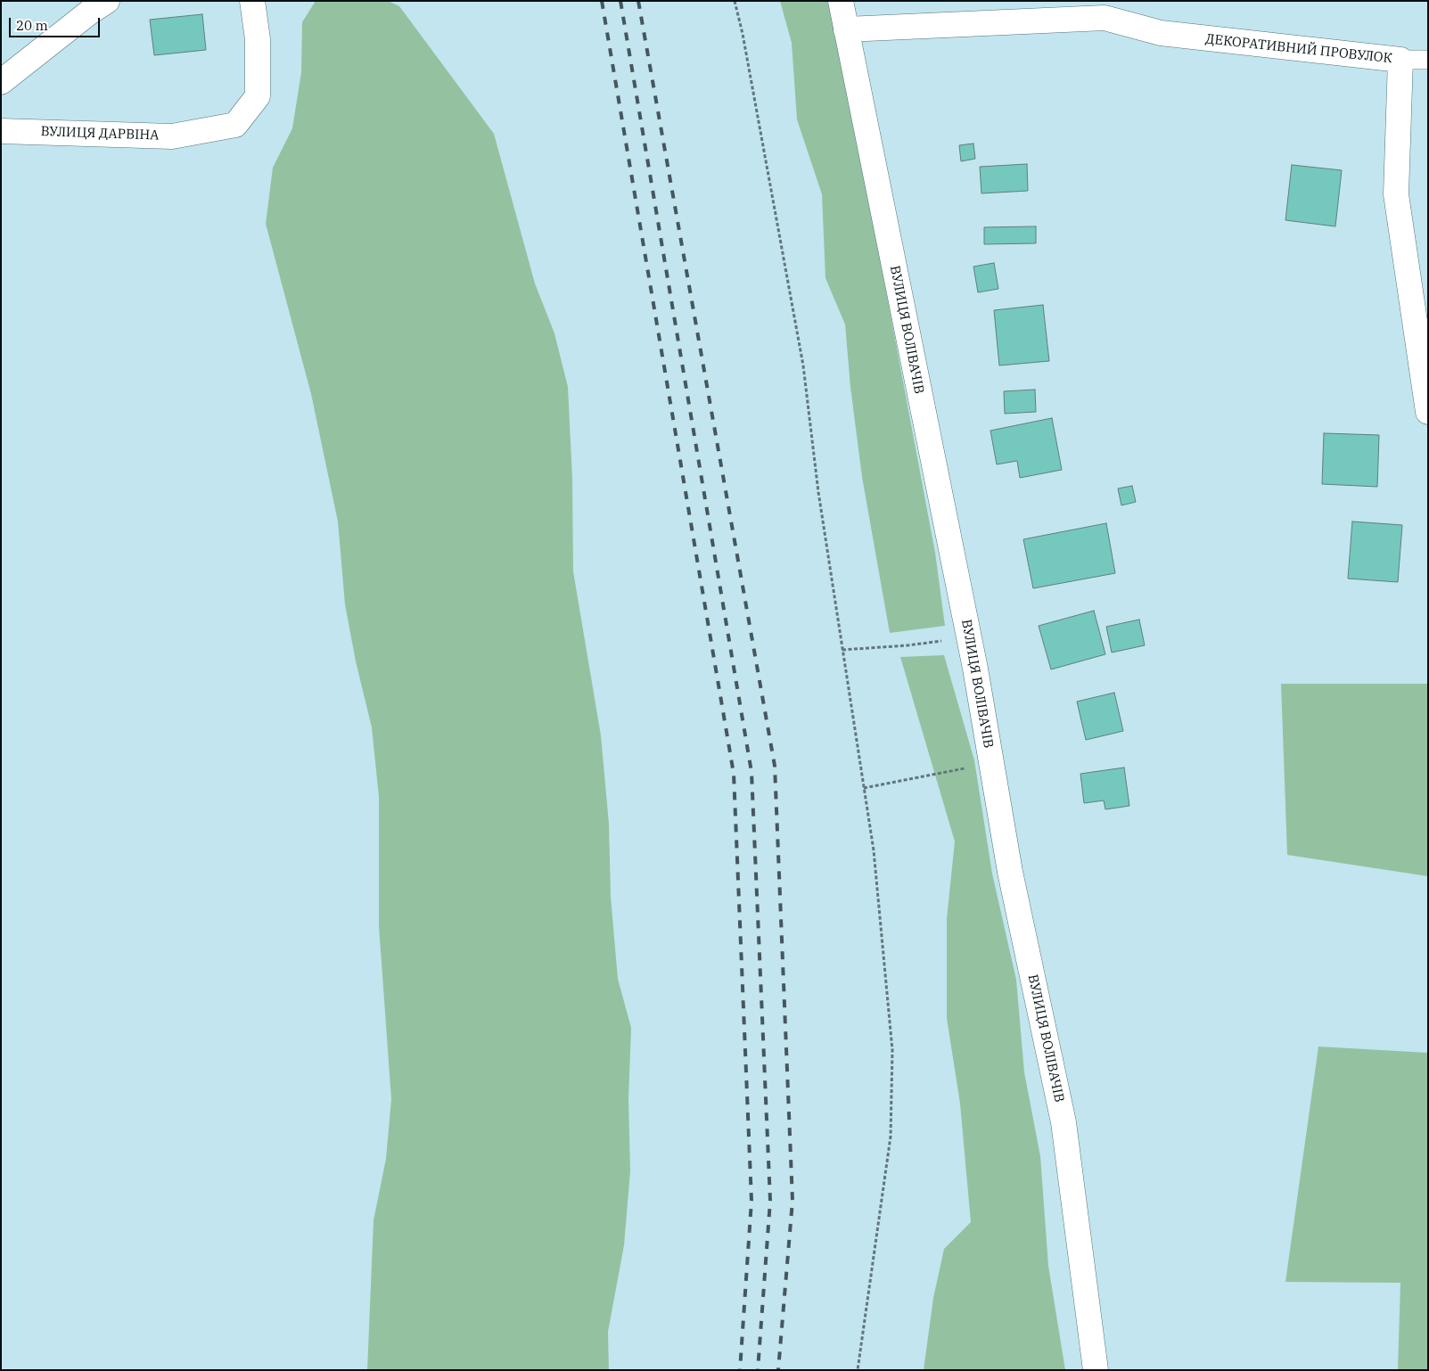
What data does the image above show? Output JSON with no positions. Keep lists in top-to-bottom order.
{
  "streets": {
    "street": ["ДЕКОРАТИВНИЙ ПРОВУЛОК", "ВУЛИЦЯ ДАРВІНА", "ВУЛИЦЯ ВОЛІВАЧІВ"]
  },
  "crossings": [
    ["ДЕКОРАТИВНИЙ ПРОВУЛОК", "ВУЛИЦЯ ВОЛІВАЧІВ"]
  ],
  "scale_bar": "20 m"
}
